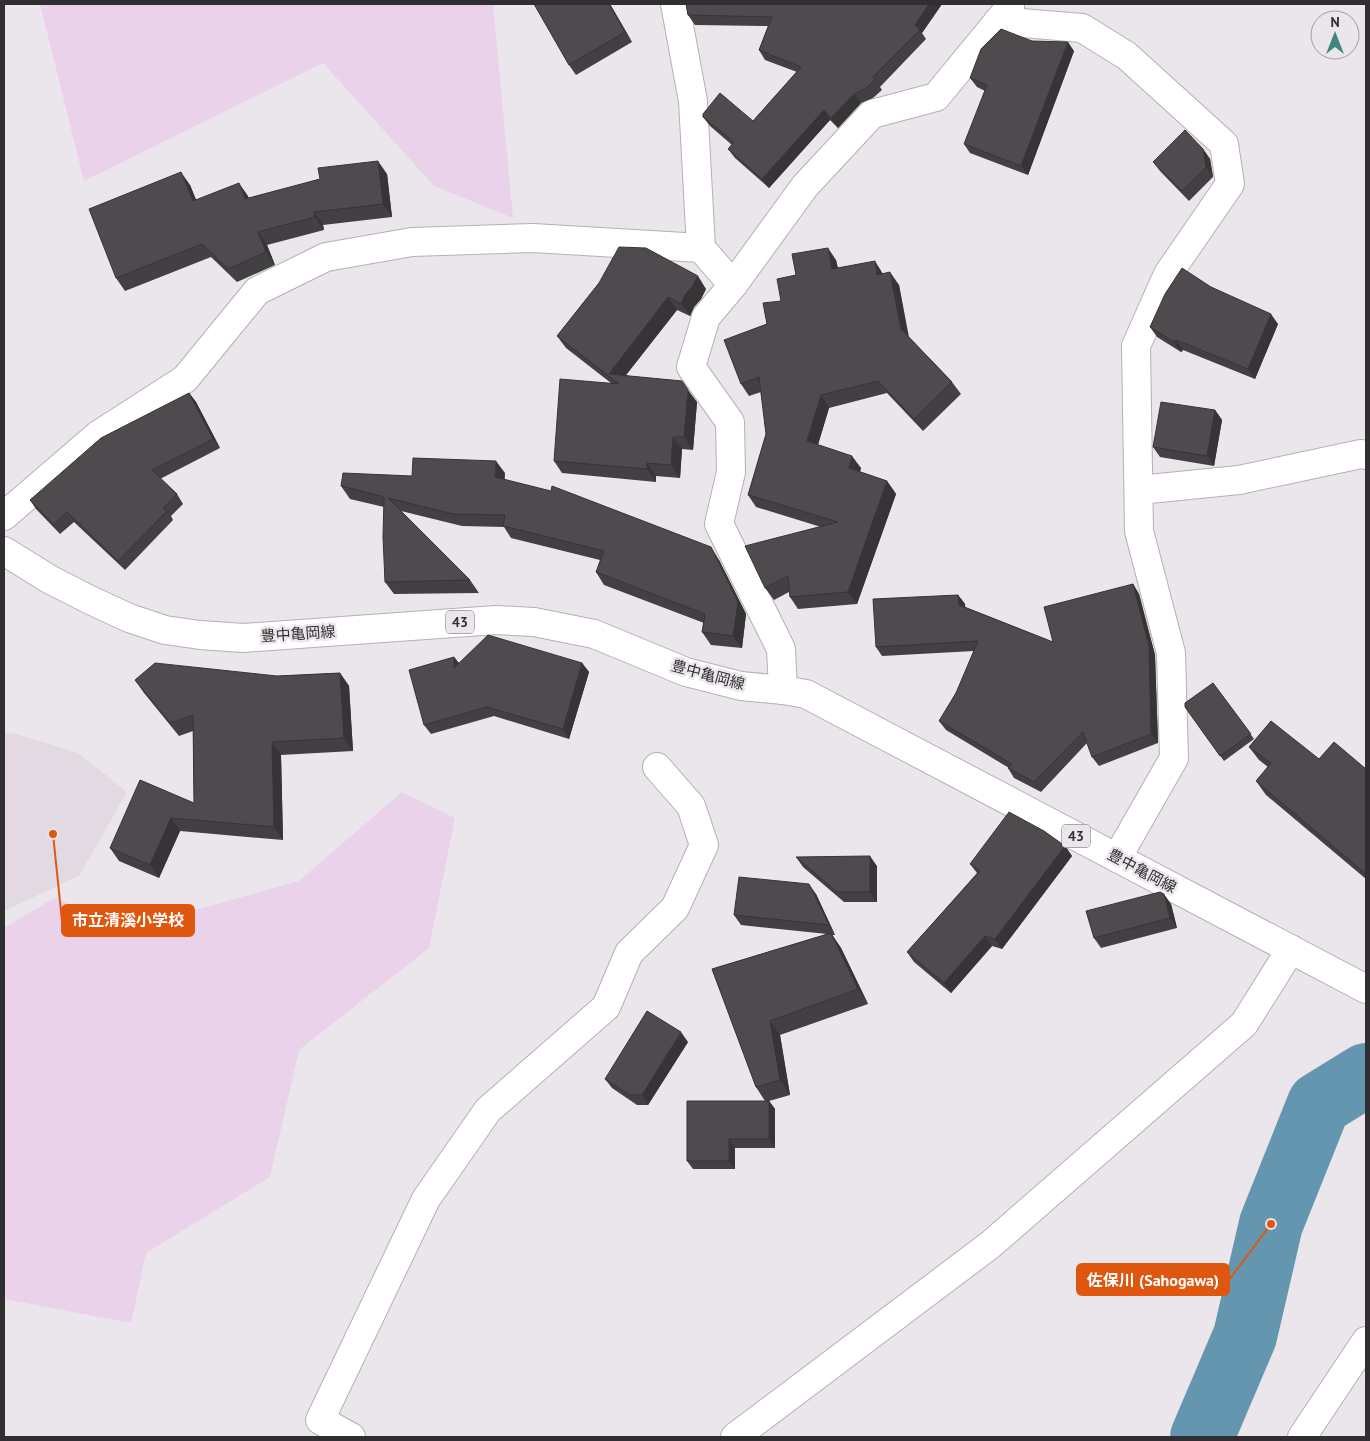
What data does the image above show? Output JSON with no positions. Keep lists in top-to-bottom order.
{
  "streets": {
    "street": ["43", "豊中亀岡線"]
  },
  "places": ["市立清溪小学校", "佐保川 (Sahogawa)"],
  "north": "top"
}
